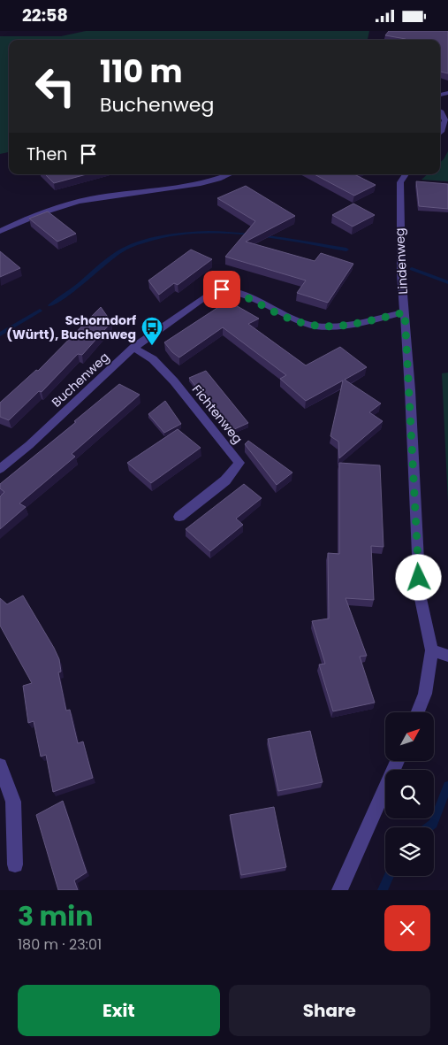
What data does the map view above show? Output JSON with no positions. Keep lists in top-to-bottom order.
{
  "streets": {
    "street": ["Lindenweg", "Buchenweg", "Fichtenweg"]
  },
  "crossings": [
    ["Lindenweg", "Buchenweg"],
    ["Buchenweg", "Fichtenweg"]
  ],
  "places": {
    "bus stop": ["Schorndorf (Württ), Buchenweg"]
  },
  "north": "top right",
  "page": {
    "status": "22:58",
    "turn": ["110 m", "Buchenweg"],
    "then": "Then",
    "heading": ["3 min", "180 m · 23:01"],
    "buttons": ["Exit", "Share"]
  }
}
